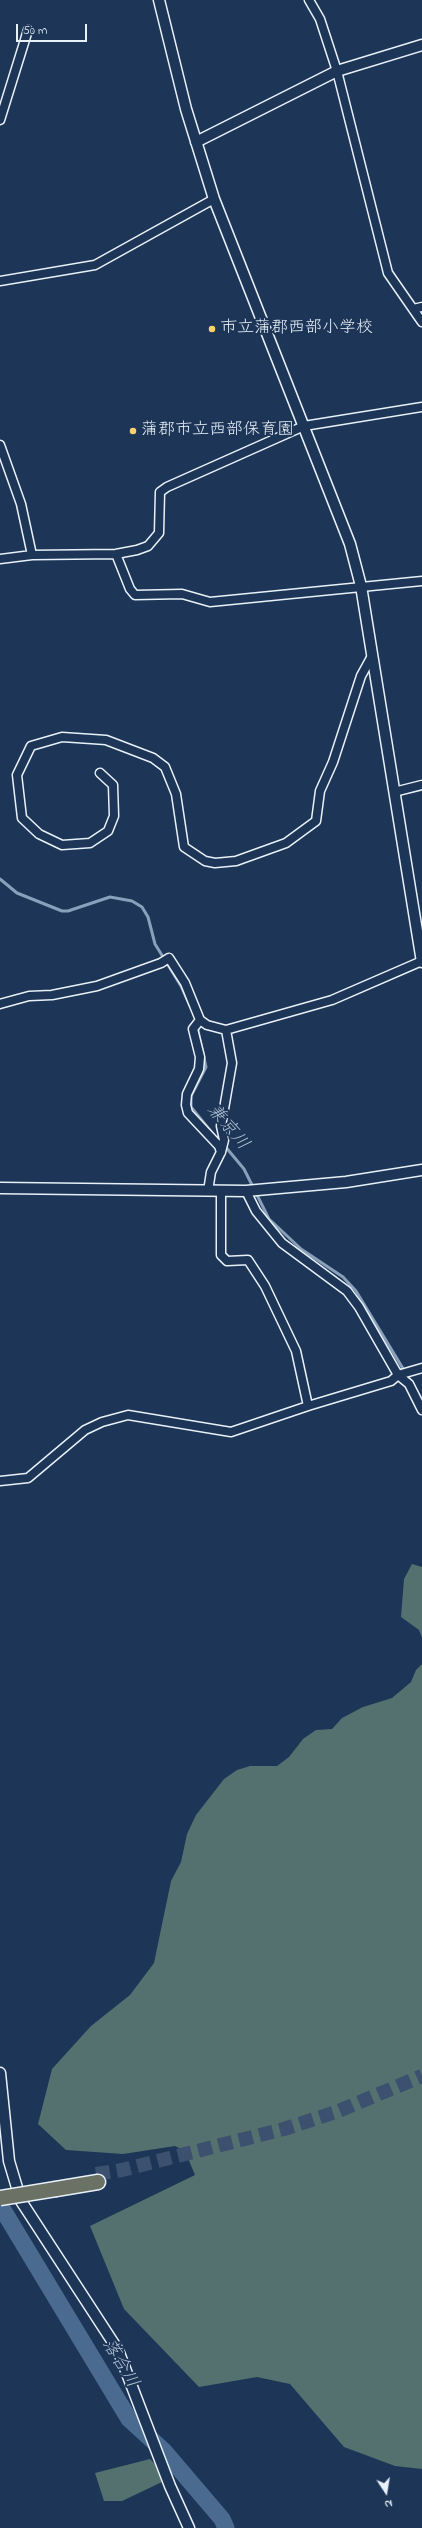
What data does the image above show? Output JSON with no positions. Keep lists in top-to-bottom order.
{
  "water": ["兼京川", "落合川"],
  "places": ["市立蒲郡西部小学校", "蒲郡市立西部保育園"],
  "scale_bar": "50 m",
  "north": "bottom"
}
